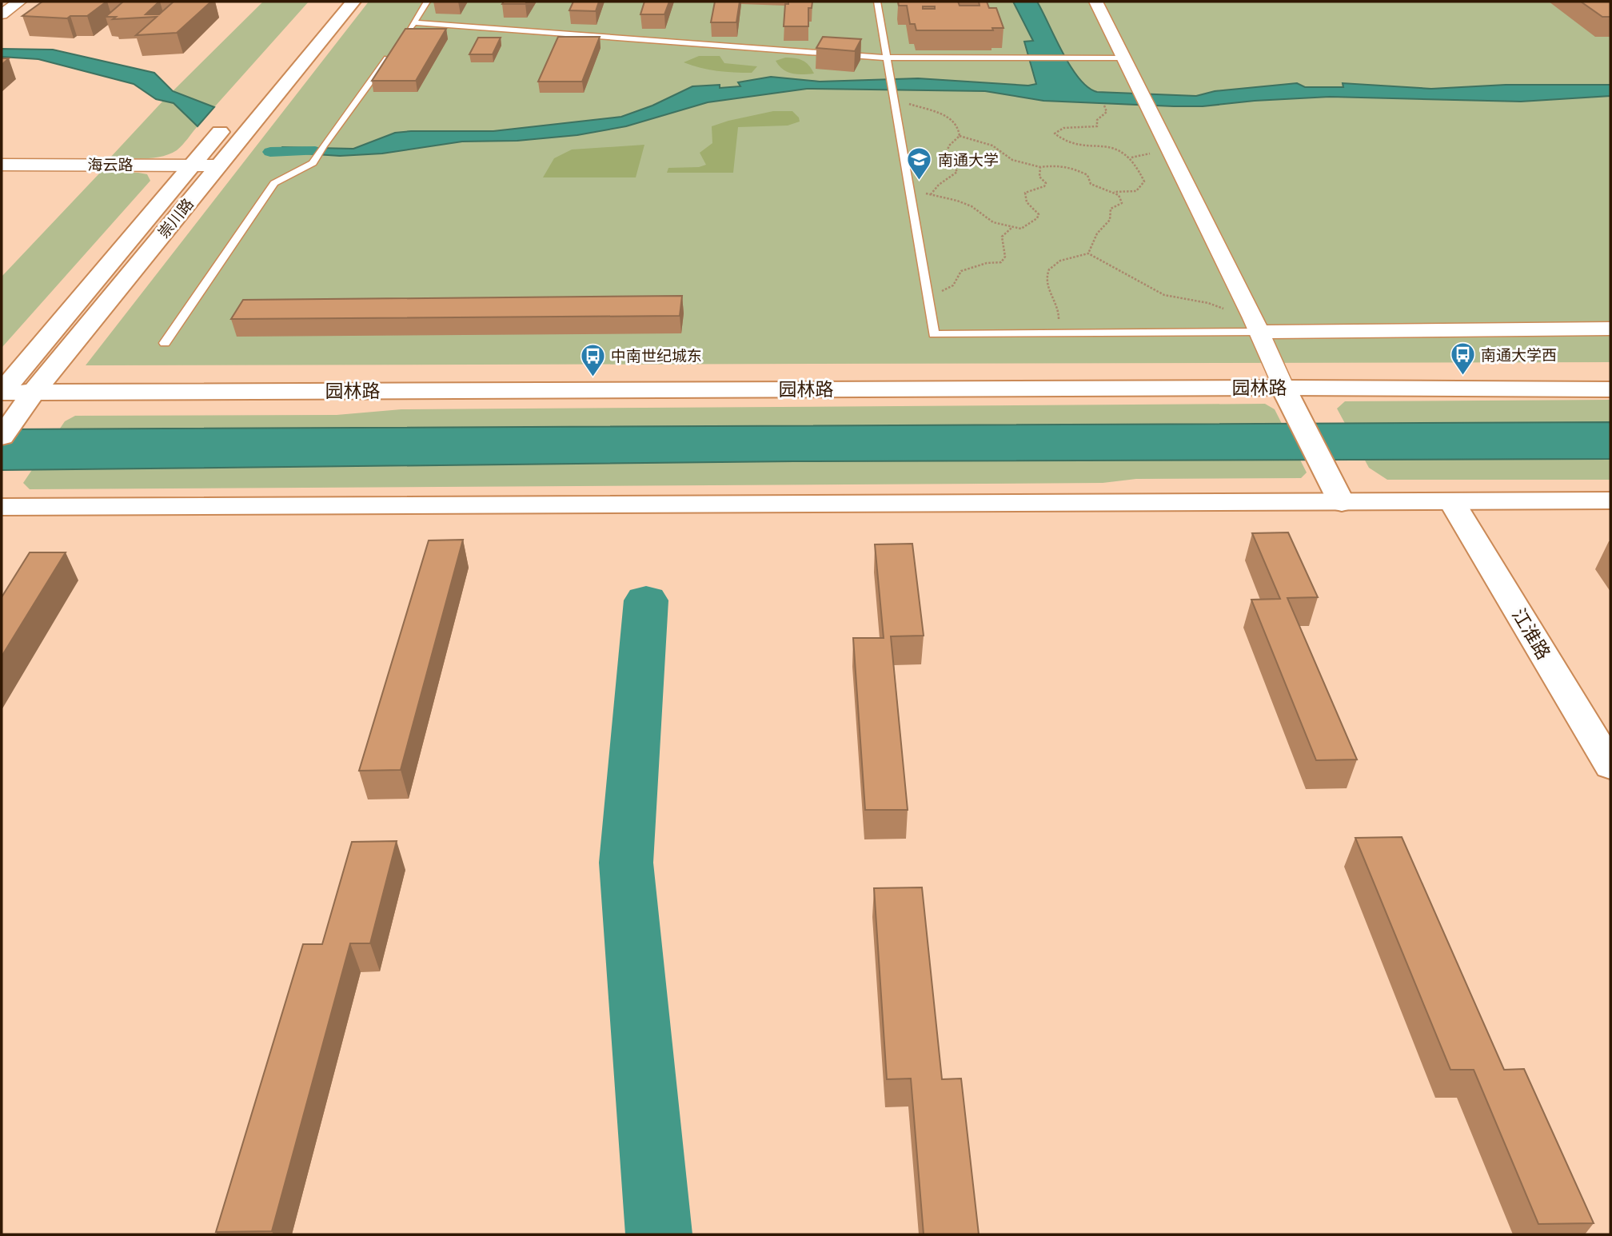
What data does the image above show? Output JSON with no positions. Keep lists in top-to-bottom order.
{
  "streets": {
    "main road": ["崇川路", "园林路", "江淮路"],
    "street": ["海云路"]
  },
  "crossings": [
    ["海云路", "崇川路"],
    ["崇川路", "园林路"]
  ],
  "places": {
    "school or university": ["南通大学"],
    "bus stop": ["南通大学西", "中南世纪城东"]
  }
}
